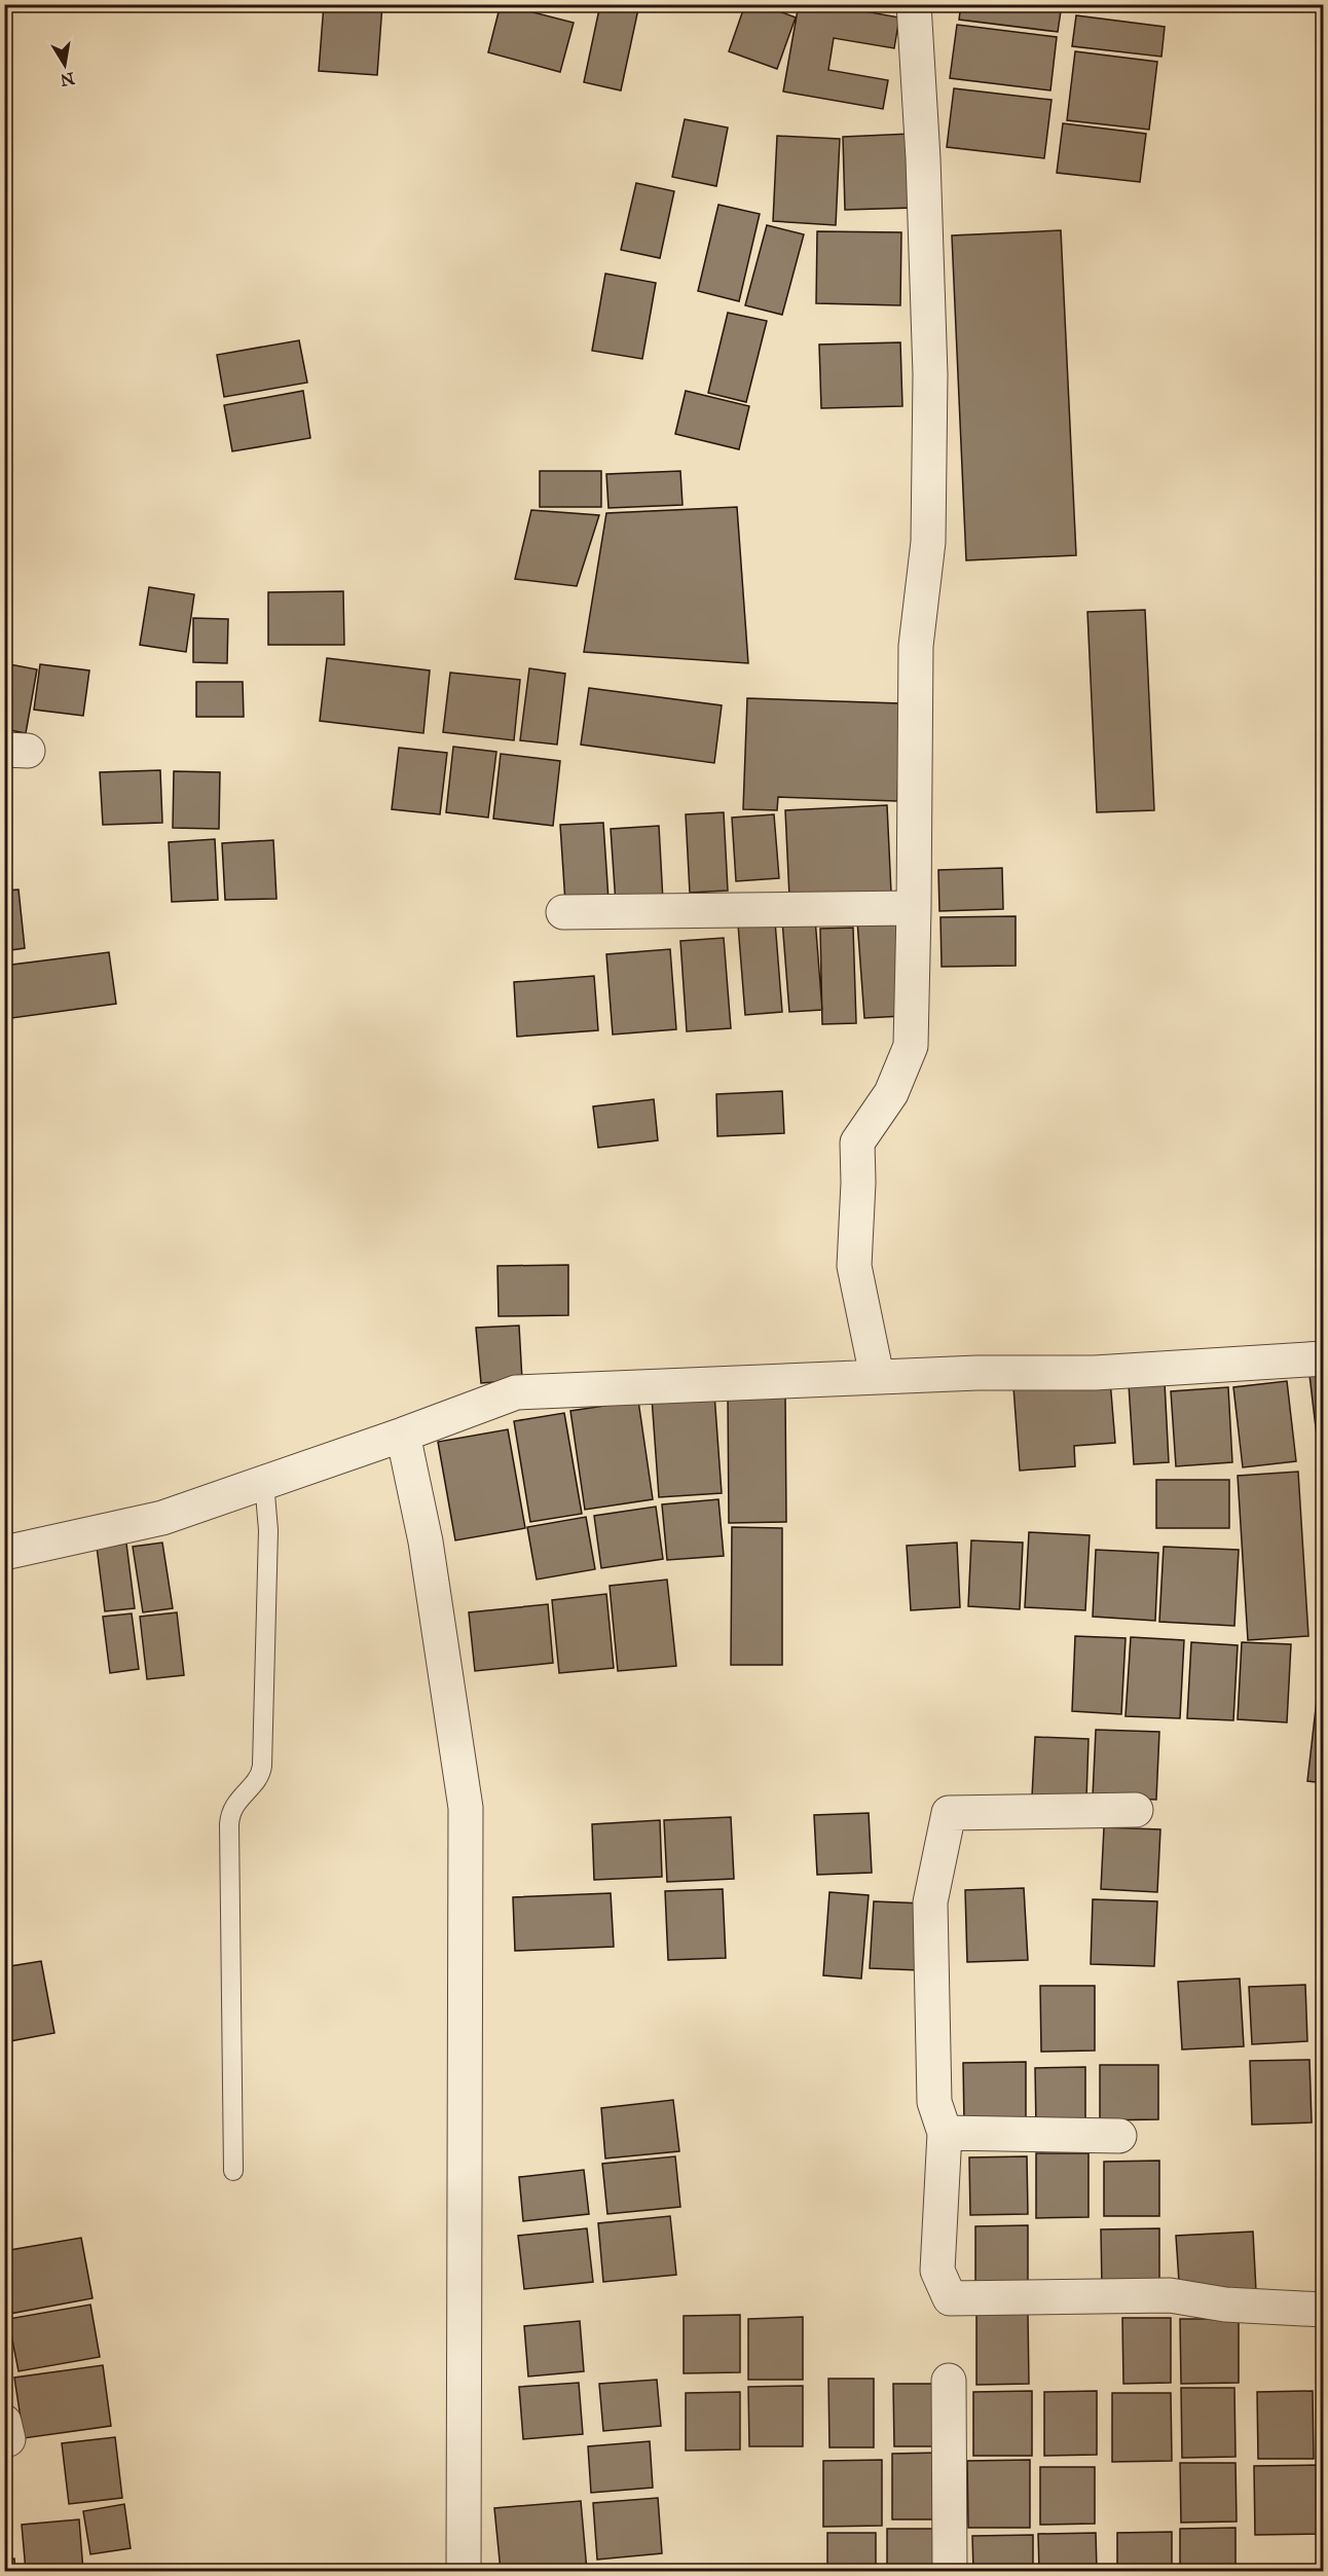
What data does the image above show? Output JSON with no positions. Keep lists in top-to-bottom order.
{
  "north": "bottom"
}
